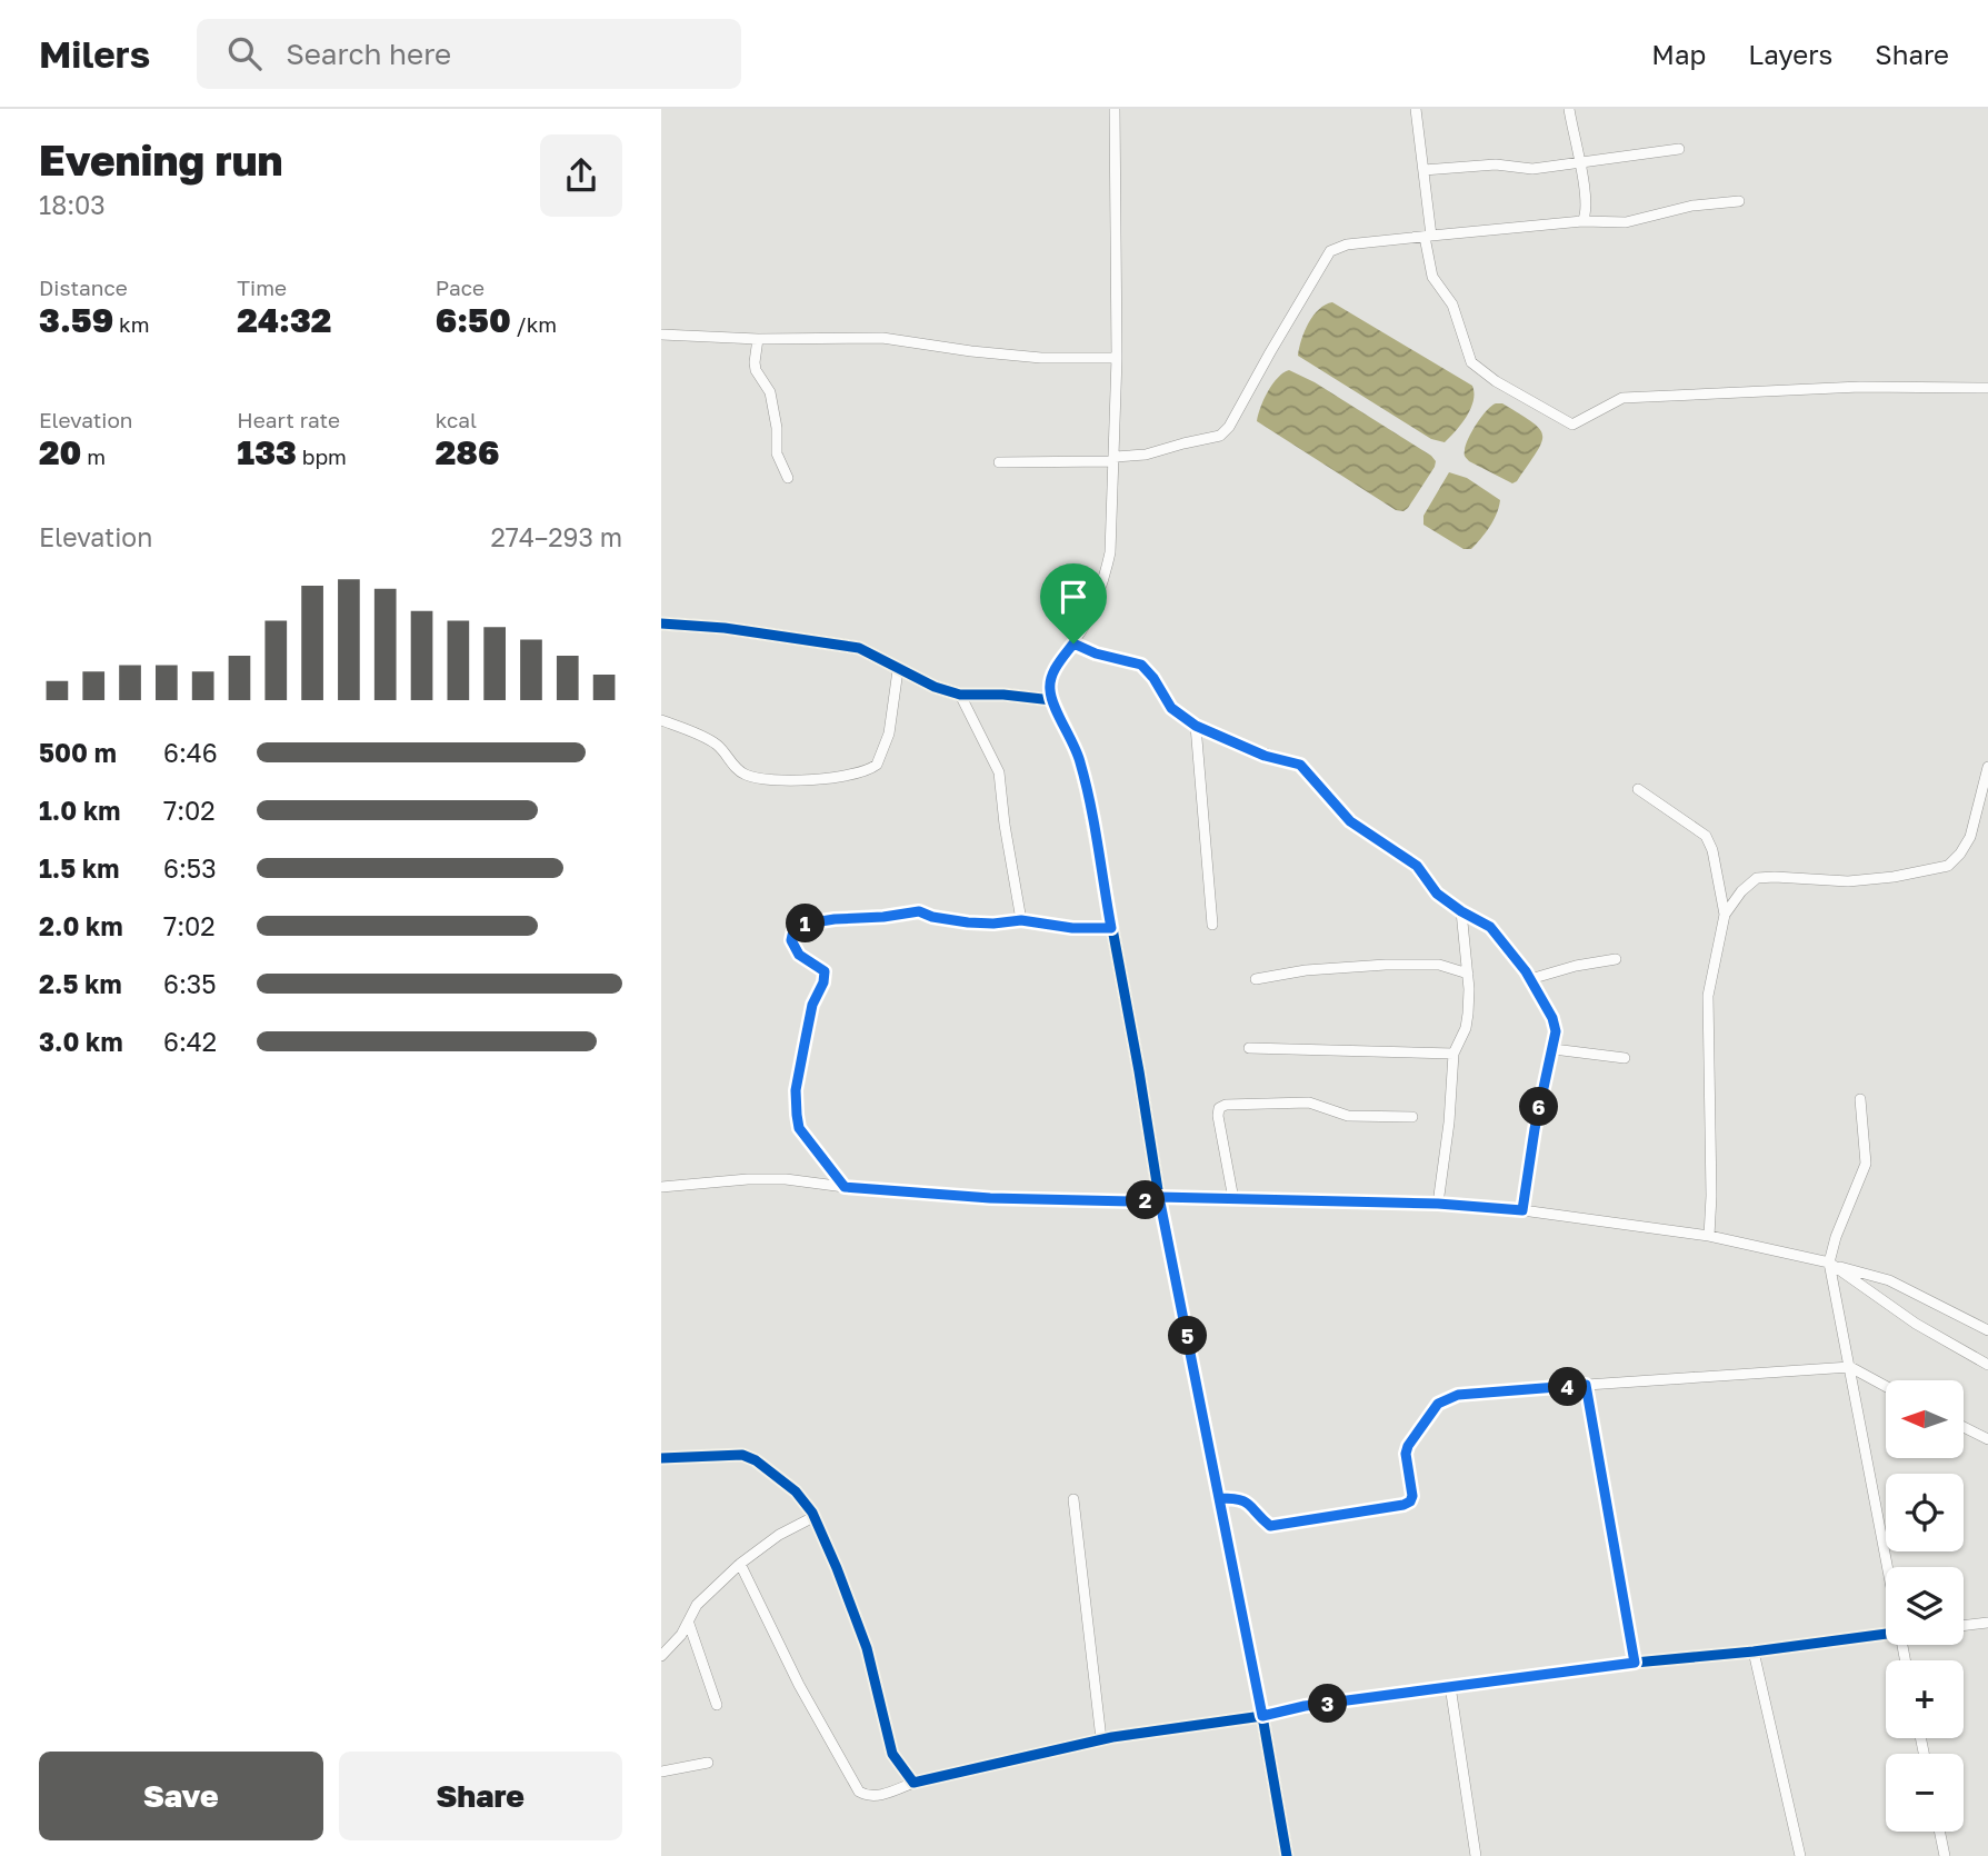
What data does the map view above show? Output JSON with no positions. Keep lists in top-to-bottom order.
{
  "north": "left",
  "page": {
    "header": "Milers",
    "search": "Search here",
    "nav": ["Map", "Layers", "Share"],
    "heading": ["Evening run", "18:03"],
    "stats": [
      ["Distance", "3.59 km"],
      ["Time", "24:32"],
      ["Pace", "6:50 /km"],
      ["Elevation", "20 m"],
      ["Heart rate", "133 bpm"],
      ["kcal", "286"]
    ],
    "chart": ["Elevation", "274–293 m"],
    "list": [
      {
        "name": "500 m",
        "note": "6:46"
      },
      {
        "name": "1.0 km",
        "note": "7:02"
      },
      {
        "name": "1.5 km",
        "note": "6:53"
      },
      {
        "name": "2.0 km",
        "note": "7:02"
      },
      {
        "name": "2.5 km",
        "note": "6:35"
      },
      {
        "name": "3.0 km",
        "note": "6:42"
      }
    ],
    "pins": [
      "1",
      "6",
      "2",
      "5",
      "4",
      "3"
    ],
    "map_buttons": ["+", "−"],
    "buttons": ["Save", "Share"]
  }
}
